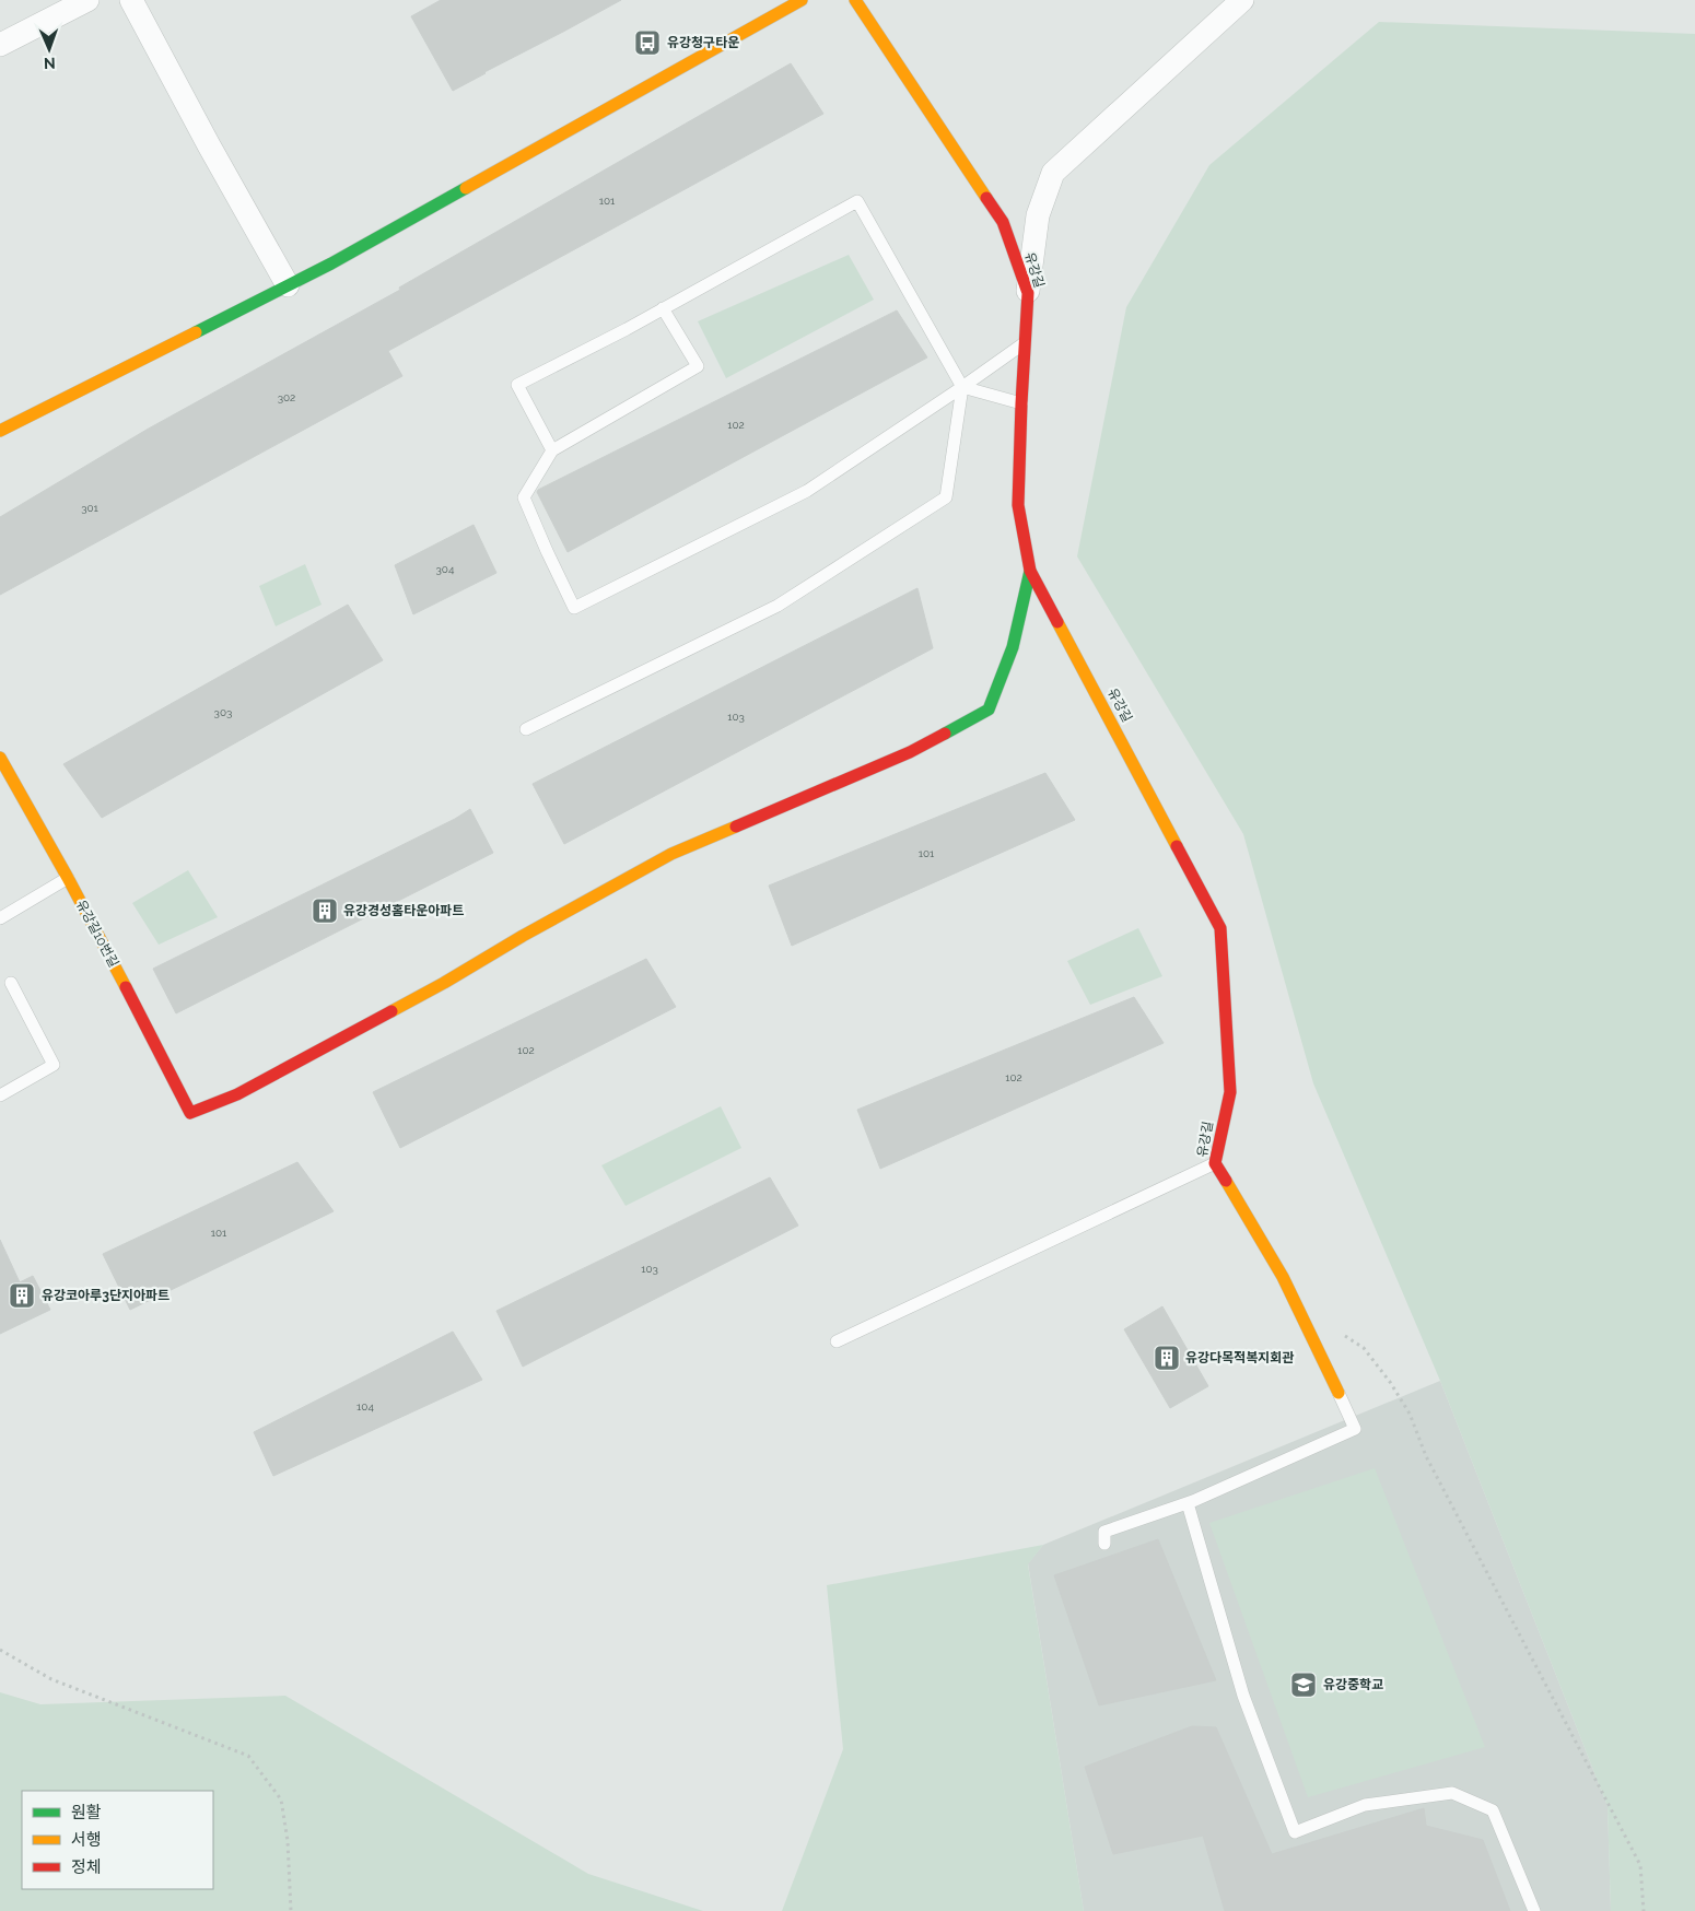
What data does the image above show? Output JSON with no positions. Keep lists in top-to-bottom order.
{
  "streets": {
    "street": ["유강길", "유강길10번길"]
  },
  "crossings": [
    ["유강길", "유강길10번길"]
  ],
  "places": {
    "bus stop": ["유강청구타운"],
    "building": ["유강경성홈타운아파트", "유강코아루3단지아파트", "유강다목적복지회관"],
    "school or university": ["유강중학교"]
  },
  "house_numbers": [
    "101",
    "302",
    "102",
    "301",
    "304",
    "303",
    "103",
    "101",
    "102",
    "102",
    "101",
    "103",
    "104"
  ],
  "legend": ["원활", "서행", "정체"],
  "north": "bottom"
}
